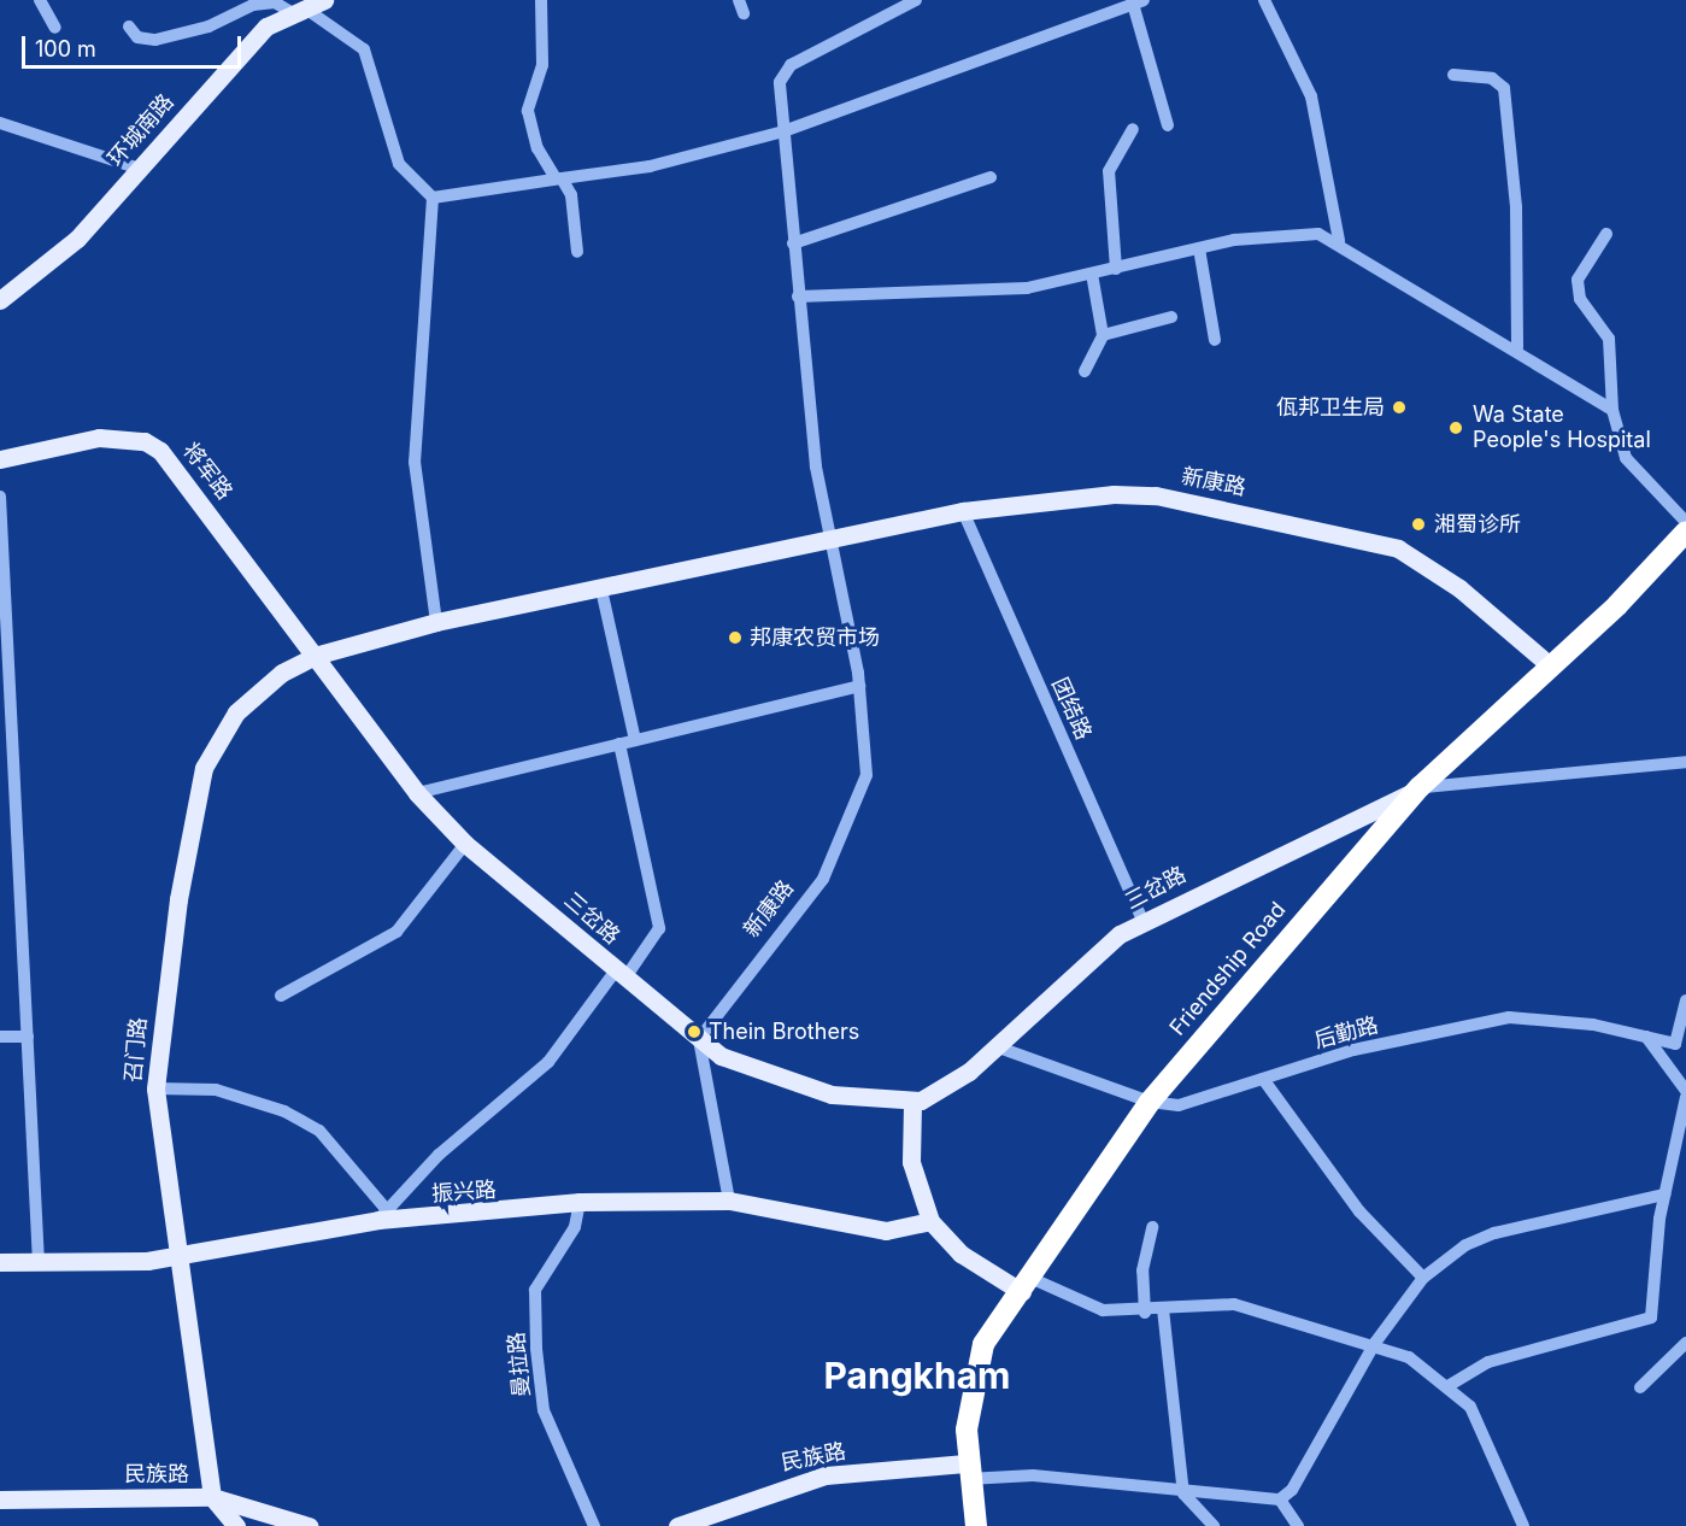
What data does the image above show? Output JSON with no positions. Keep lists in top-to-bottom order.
{
  "streets": {
    "highway": ["Friendship Road"],
    "main road": [
      "环城南路",
      "将军路",
      "新康路",
      "三岔路",
      "召门路",
      "振兴路",
      "民族路"
    ],
    "street": ["团结路", "后勤路", "曼拉路"]
  },
  "crossings": [
    ["将军路", "新康路"],
    ["将军路", "三岔路"],
    ["将军路", "召门路"],
    ["新康路", "团结路"],
    ["新康路", "三岔路"],
    ["新康路", "Friendship Road"],
    ["新康路", "召门路"],
    ["团结路", "三岔路"],
    ["三岔路", "Friendship Road"],
    ["三岔路", "后勤路"],
    ["三岔路", "召门路"],
    ["Friendship Road", "后勤路"],
    ["Friendship Road", "民族路"],
    ["召门路", "振兴路"],
    ["召门路", "民族路"],
    ["振兴路", "曼拉路"]
  ],
  "districts": ["Pangkham"],
  "places": [
    "佤邦卫生局",
    "Wa State People's Hospital",
    "湘蜀诊所",
    "邦康农贸市场",
    "Thein Brothers"
  ],
  "scale_bar": "100 m"
}
